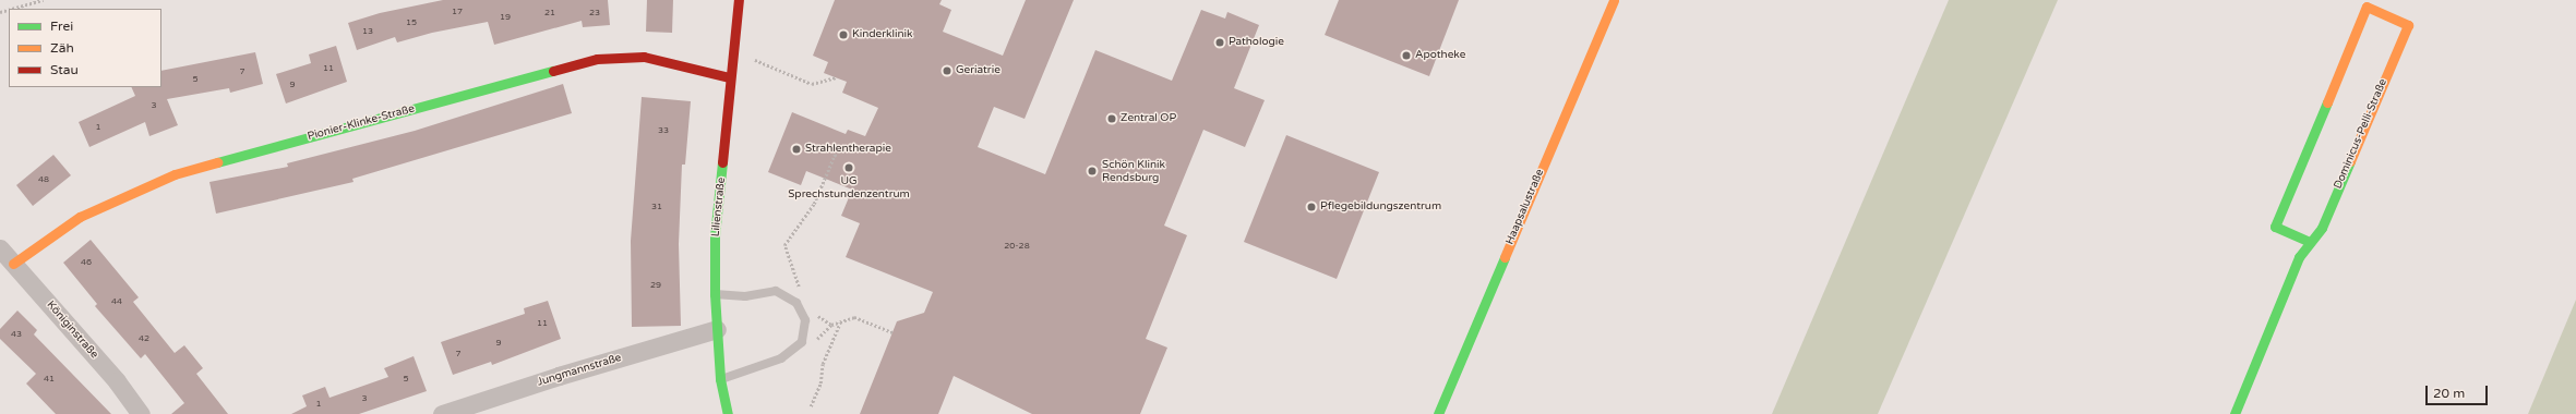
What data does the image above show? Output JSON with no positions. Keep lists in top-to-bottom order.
{
  "streets": {
    "street": [
      "Pionier-Klinke-Straße",
      "Dominicus-Pelli-Straße",
      "Lilienstraße",
      "Haapsalustraße",
      "Königinstraße",
      "Jungmannstraße"
    ]
  },
  "crossings": [
    ["Pionier-Klinke-Straße", "Lilienstraße"],
    ["Pionier-Klinke-Straße", "Königinstraße"],
    ["Lilienstraße", "Jungmannstraße"]
  ],
  "places": [
    "Kinderklinik",
    "Pathologie",
    "Apotheke",
    "Geriatrie",
    "Zentral OP",
    "Strahlentherapie",
    "UG Sprechstundenzentrum",
    "Schön Klinik Rendsburg",
    "Pflegebildungszentrum"
  ],
  "house_numbers": [
    "17",
    "21",
    "23",
    "19",
    "15",
    "13",
    "11",
    "7",
    "5",
    "9",
    "3",
    "1",
    "33",
    "48",
    "31",
    "20-28",
    "46",
    "29",
    "44",
    "11",
    "43",
    "42",
    "9",
    "7",
    "41",
    "5",
    "3",
    "1"
  ],
  "legend": ["Frei", "Zäh", "Stau"],
  "scale_bar": "20 m"
}
